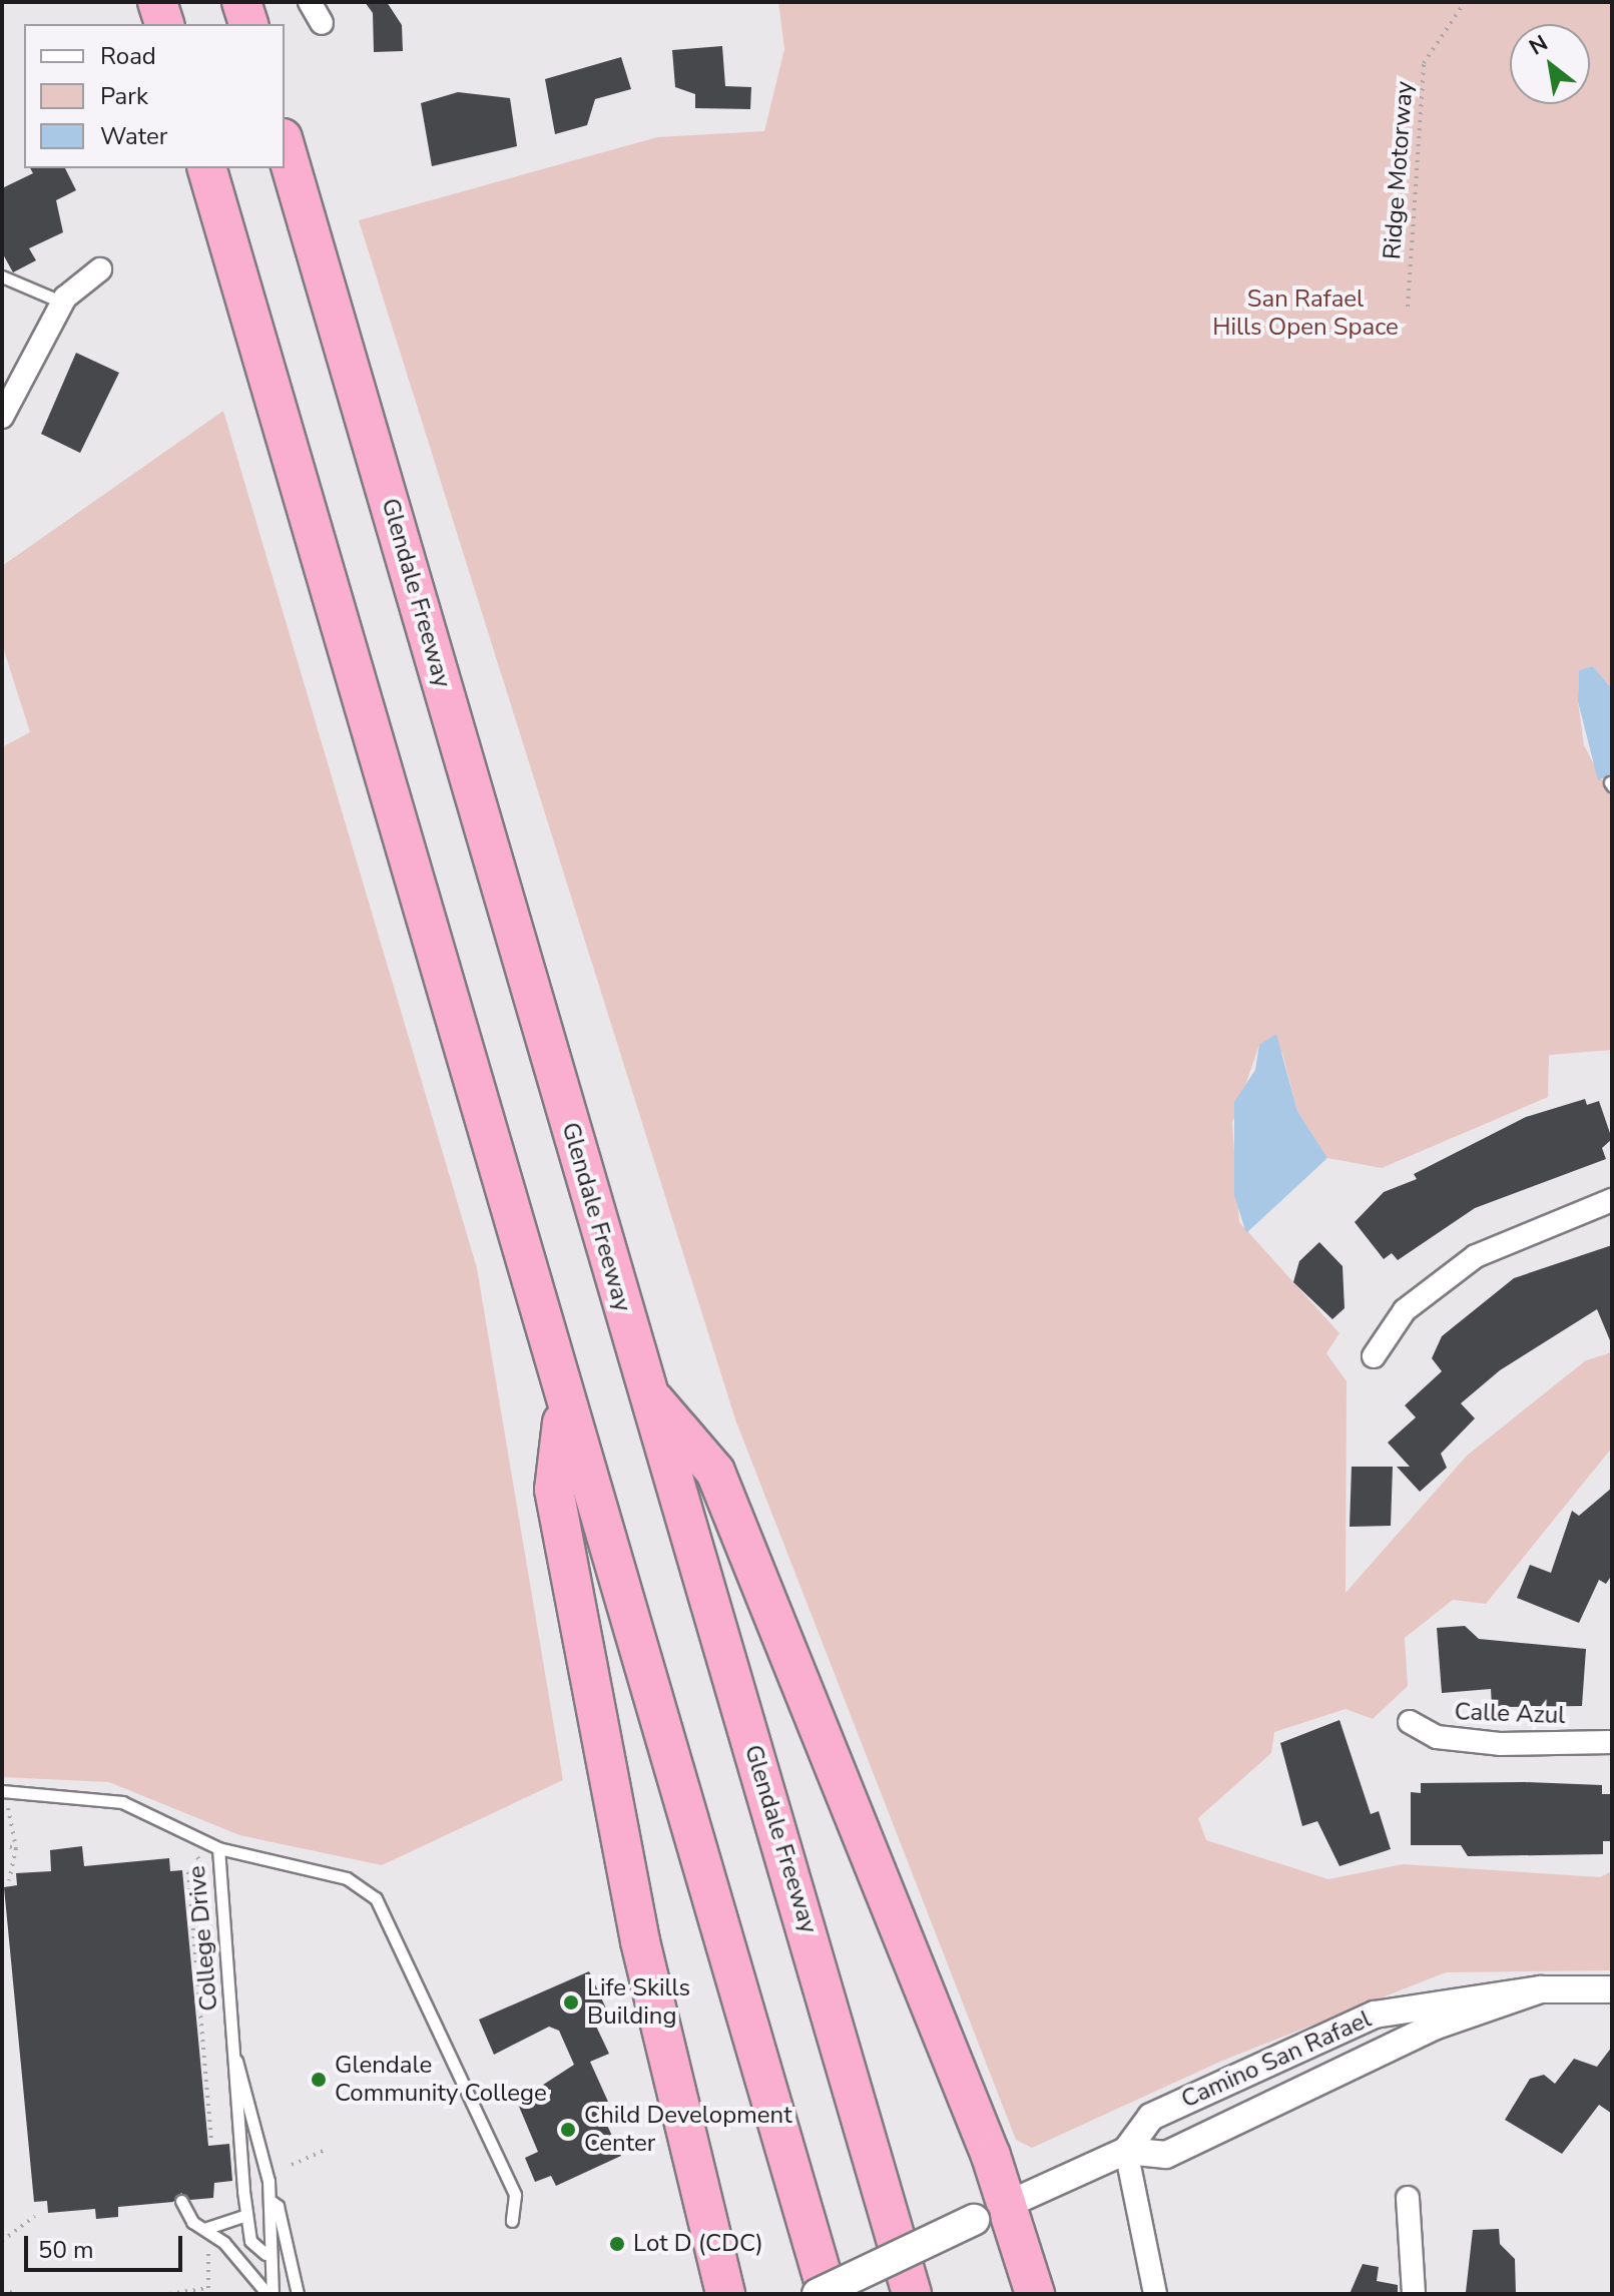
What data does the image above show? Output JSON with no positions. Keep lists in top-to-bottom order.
{
  "streets": {
    "highway": ["Glendale Freeway"],
    "street": ["Calle Azul", "Camino San Rafael"],
    "lane": ["College Drive"],
    "path": ["Ridge Motorway"]
  },
  "parks": ["San Rafael Hills Open Space"],
  "places": [
    "Life Skills Building",
    "Glendale Community College",
    "Child Development Center",
    "Lot D (CDC)"
  ],
  "legend": ["Road", "Park", "Water"],
  "scale_bar": "50 m",
  "north": "top left"
}
